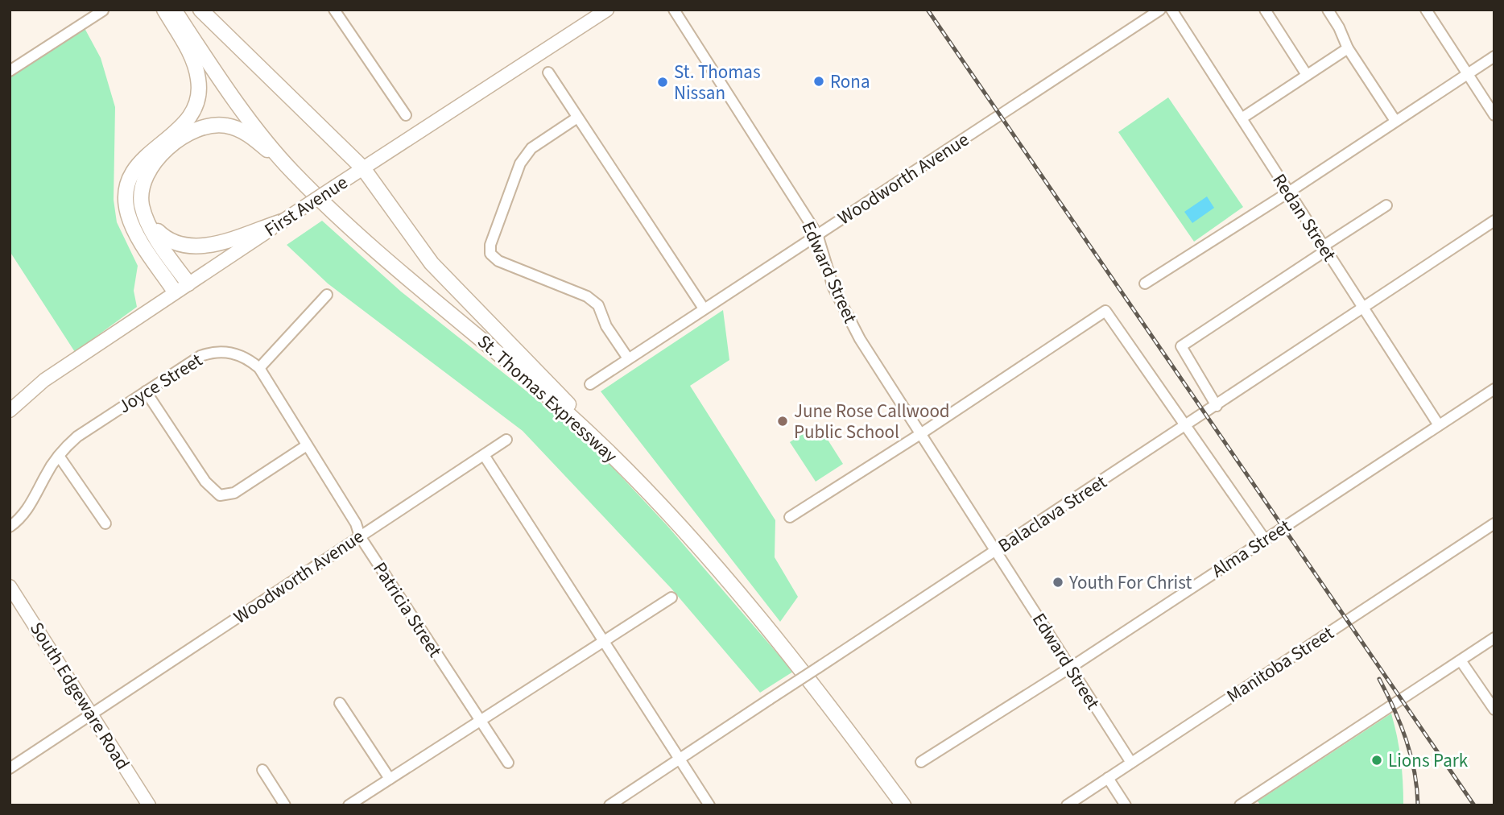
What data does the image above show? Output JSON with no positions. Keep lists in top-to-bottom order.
{
  "streets": {
    "highway": ["St. Thomas Expressway"],
    "main road": ["First Avenue", "South Edgeware Road"],
    "street": [
      "Woodworth Avenue",
      "Redan Street",
      "Edward Street",
      "Joyce Street",
      "Balaclava Street",
      "Alma Street",
      "Patricia Street",
      "Manitoba Street"
    ]
  },
  "crossings": [
    ["Woodworth Avenue", "Edward Street"],
    ["Woodworth Avenue", "Patricia Street"],
    ["Woodworth Avenue", "South Edgeware Road"],
    ["Redan Street", "Balaclava Street"],
    ["Redan Street", "Alma Street"],
    ["Edward Street", "Balaclava Street"],
    ["Edward Street", "Alma Street"],
    ["Edward Street", "Manitoba Street"],
    ["Joyce Street", "Patricia Street"]
  ],
  "places": [
    "Rona",
    "St. Thomas Nissan",
    "June Rose Callwood Public School",
    "Youth For Christ",
    "Lions Park"
  ]
}
